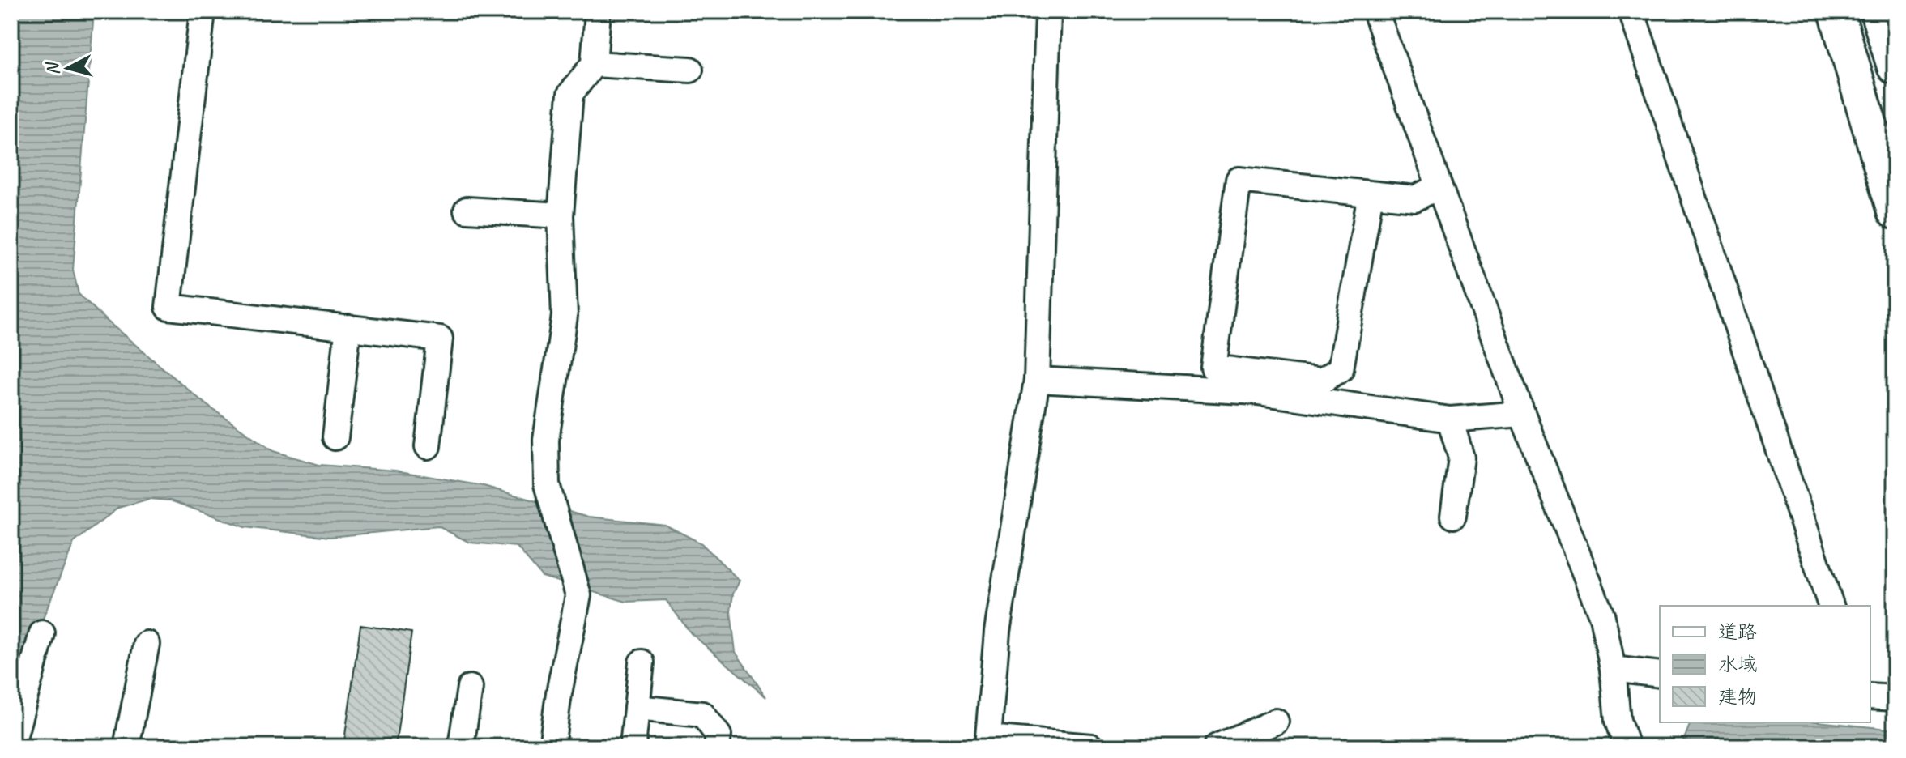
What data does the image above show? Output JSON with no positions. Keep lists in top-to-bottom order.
{
  "legend": ["道路", "水域", "建物"],
  "north": "left"
}
